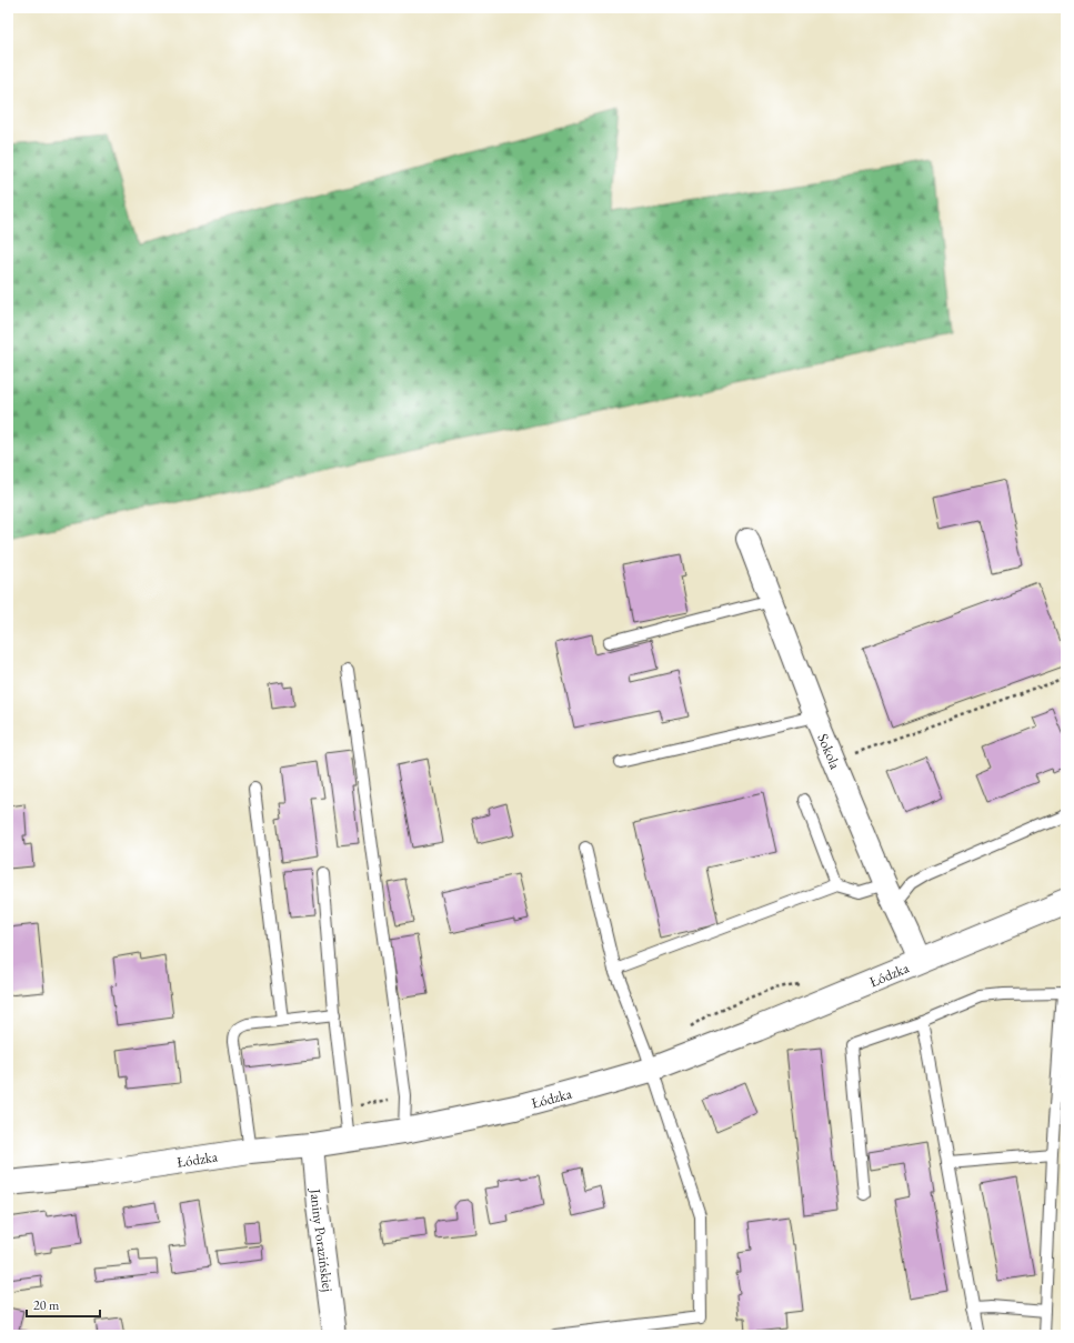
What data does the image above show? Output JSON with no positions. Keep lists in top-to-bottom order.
{
  "streets": {
    "main road": ["Łódzka"],
    "street": ["Sokola", "Janiny Porazińskiej"]
  },
  "crossings": [
    ["Sokola", "Łódzka"],
    ["Łódzka", "Janiny Porazińskiej"]
  ],
  "scale_bar": "20 m"
}
